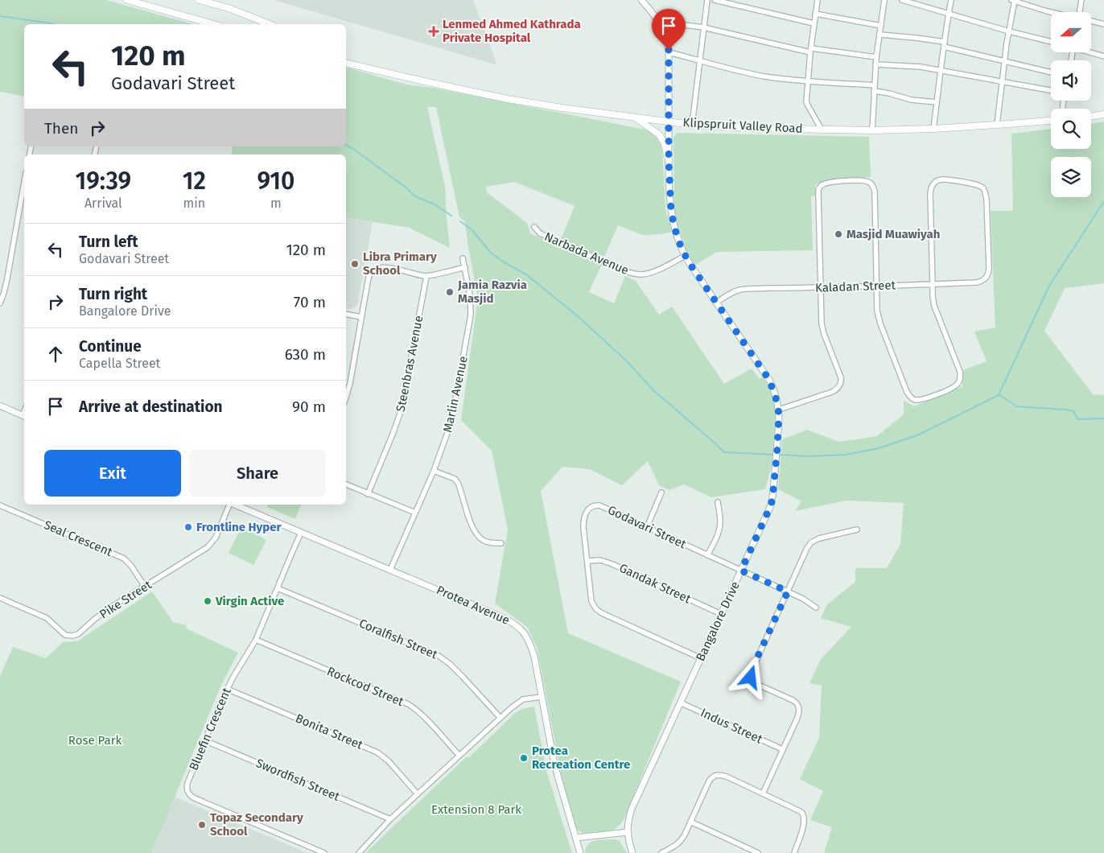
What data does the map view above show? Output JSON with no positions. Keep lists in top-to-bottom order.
{
  "streets": {
    "main road": ["Klipspruit Valley Road"],
    "street": [
      "Narbada Avenue",
      "Kaladan Street",
      "Steenbras Avenue",
      "Marlin Avenue",
      "Godavari Street",
      "Seal Crescent",
      "Gandak Street",
      "Pike Street",
      "Protea Avenue",
      "Bangalore Drive",
      "Coralfish Street",
      "Rockcod Street",
      "Indus Street",
      "Bluefin Crescent",
      "Bonita Street",
      "Swordfish Street"
    ]
  },
  "crossings": [
    ["Klipspruit Valley Road", "Bangalore Drive"],
    ["Narbada Avenue", "Bangalore Drive"],
    ["Kaladan Street", "Bangalore Drive"],
    ["Marlin Avenue", "Protea Avenue"],
    ["Godavari Street", "Gandak Street"],
    ["Godavari Street", "Bangalore Drive"],
    ["Seal Crescent", "Pike Street"],
    ["Gandak Street", "Bangalore Drive"],
    ["Protea Avenue", "Bluefin Crescent"],
    ["Bangalore Drive", "Indus Street"],
    ["Coralfish Street", "Bluefin Crescent"],
    ["Rockcod Street", "Bluefin Crescent"],
    ["Bluefin Crescent", "Bonita Street"],
    ["Bluefin Crescent", "Swordfish Street"]
  ],
  "parks": ["Rose Park", "Extension 8 Park"],
  "places": {
    "health": ["Lenmed Ahmed Kathrada Private Hospital"],
    "other": [
      "Masjid Muawiyah",
      "Libra Primary School",
      "Jamia Razvia Masjid",
      "Frontline Hyper",
      "Virgin Active",
      "Protea Recreation Centre",
      "Topaz Secondary School"
    ]
  },
  "north": "left",
  "page": {
    "turn": ["120 m", "Godavari Street"],
    "then": "Then",
    "eta": [
      "19:39",
      "Arrival",
      "12",
      "min",
      "910",
      "m"
    ],
    "list": [
      {
        "name": "Turn left",
        "note": "Godavari Street",
        "value": "120 m"
      },
      {
        "name": "Turn right",
        "note": "Bangalore Drive",
        "value": "70 m"
      },
      {
        "name": "Continue",
        "note": "Capella Street",
        "value": "630 m"
      },
      {
        "name": "Arrive at destination",
        "value": "90 m"
      }
    ],
    "buttons": ["Exit", "Share"]
  }
}
